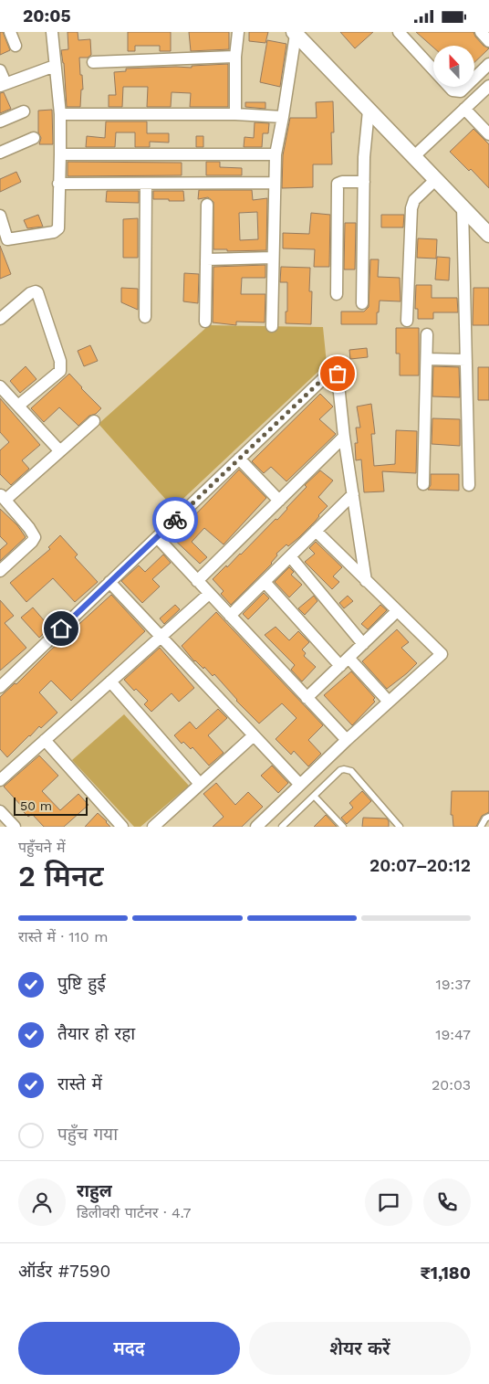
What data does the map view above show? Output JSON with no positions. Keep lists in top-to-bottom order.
{
  "scale_bar": "50 m",
  "north": "top",
  "page": {
    "status": "20:05",
    "scale": "50 m",
    "heading": ["2 मिनट", "पहुँचने में", "20:07–20:12"],
    "panel": [
      "राहुल",
      "डिलीवरी पार्टनर · 4.7",
      "ऑर्डर #7590",
      "₹1,180"
    ],
    "bar": "रास्ते में · 110 m",
    "list": [
      ["पुष्टि हुई", "19:37"],
      ["तैयार हो रहा", "19:47"],
      ["रास्ते में", "20:03"],
      "पहुँच गया"
    ],
    "buttons": ["मदद", "शेयर करें"]
  }
}
